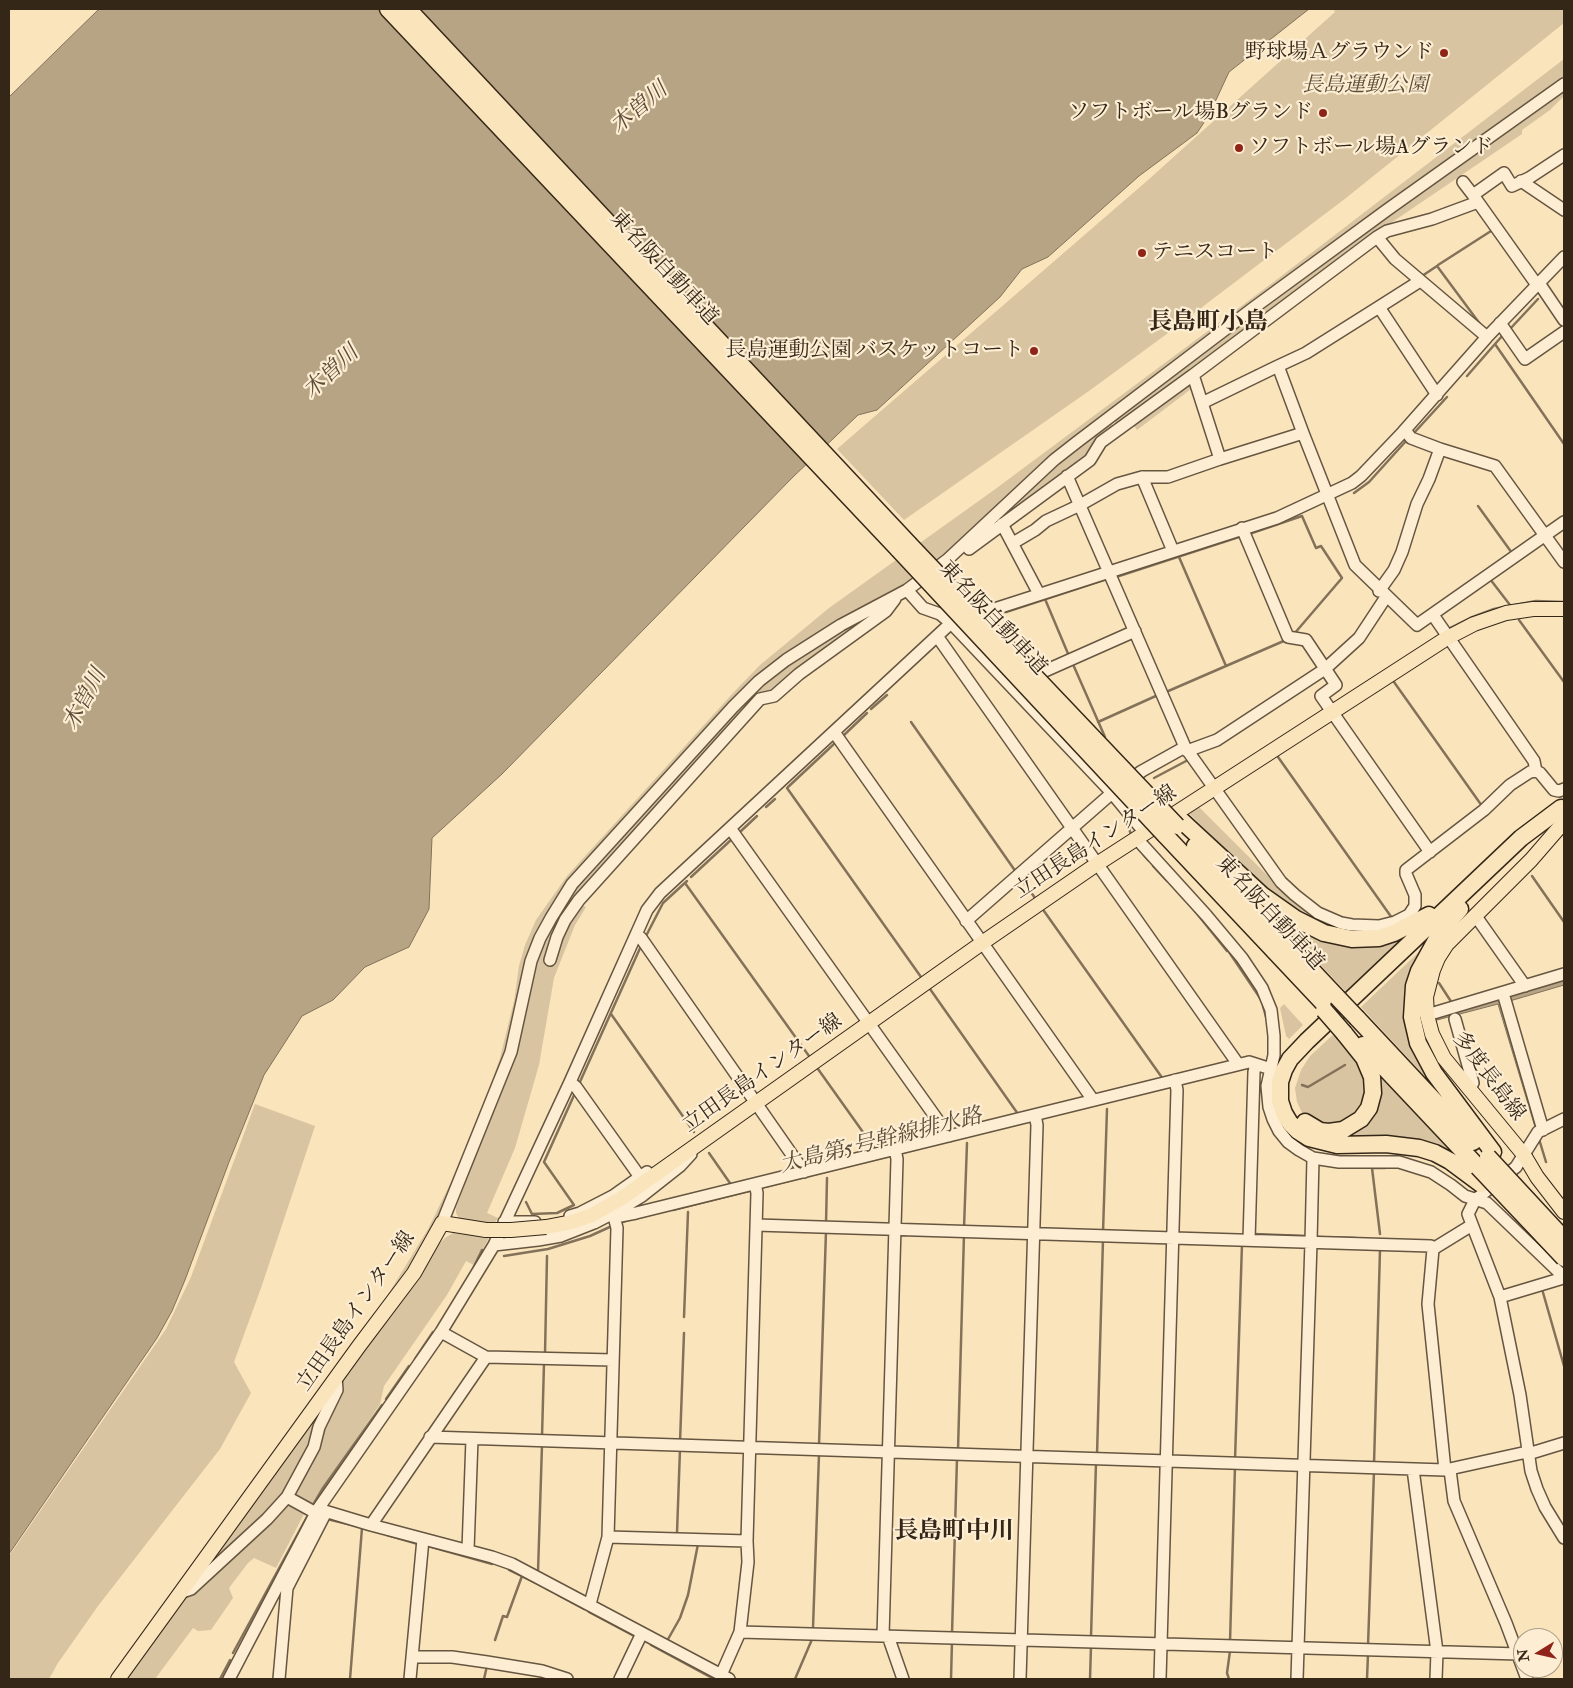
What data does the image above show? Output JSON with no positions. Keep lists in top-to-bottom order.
{
  "streets": {
    "highway": ["東名阪自動車道"],
    "main road": ["立田長島インター線", "多度長島線"]
  },
  "districts": ["長島町小島", "長島町中川"],
  "water": ["木曽川", "大島第5号幹線排水路"],
  "parks": ["長島運動公園"],
  "places": [
    "野球場Ａグラウンド",
    "ソフトボール場Bグランド",
    "ソフトボール場Aグランド",
    "テニスコート",
    "長島運動公園 バスケットコート"
  ],
  "north": "left"
}
